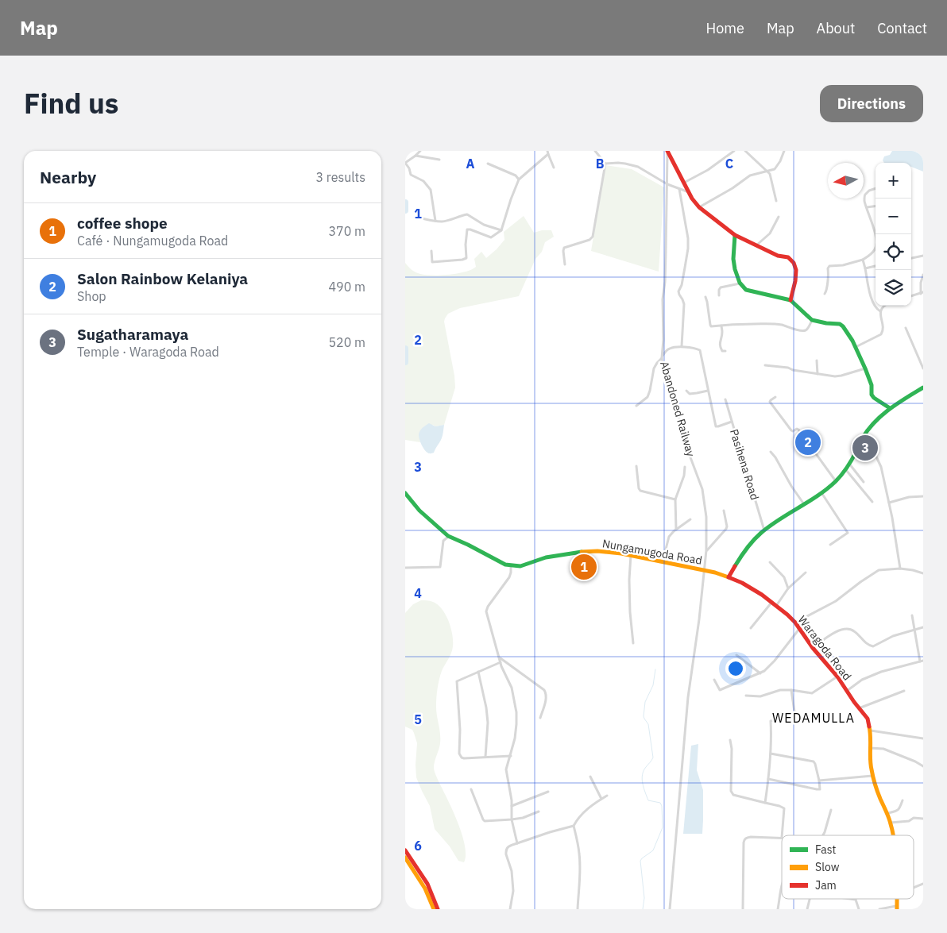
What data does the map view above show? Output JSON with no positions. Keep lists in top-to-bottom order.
{
  "streets": {
    "main road": ["Nungamugoda Road", "Waragoda Road"],
    "street": ["Abandoned Railway", "Pasihena Road"]
  },
  "crossings": [
    ["Abandoned Railway", "Nungamugoda Road"],
    ["Nungamugoda Road", "Waragoda Road"]
  ],
  "districts": ["WEDAMULLA"],
  "legend": ["Fast", "Slow", "Jam"],
  "north": "left",
  "page": {
    "header": "Map",
    "nav": [
      "Home",
      "Map",
      "About",
      "Contact"
    ],
    "title": "Find us",
    "buttons": "Directions",
    "heading": ["Nearby", "3 results"],
    "map_buttons": ["+", "−"],
    "list": [
      {
        "mark": "1",
        "name": "coffee shope",
        "note": "Café · Nungamugoda Road",
        "value": "370 m"
      },
      {
        "mark": "2",
        "name": "Salon Rainbow Kelaniya",
        "note": "Shop",
        "value": "490 m"
      },
      {
        "mark": "3",
        "name": "Sugatharamaya",
        "note": "Temple · Waragoda Road",
        "value": "520 m"
      }
    ],
    "pins": ["2", "3", "1"]
  },
  "grid": {
    "columns": ["A", "B", "C"],
    "rows": [
      "1",
      "2",
      "3",
      "4",
      "5",
      "6"
    ]
  }
}
